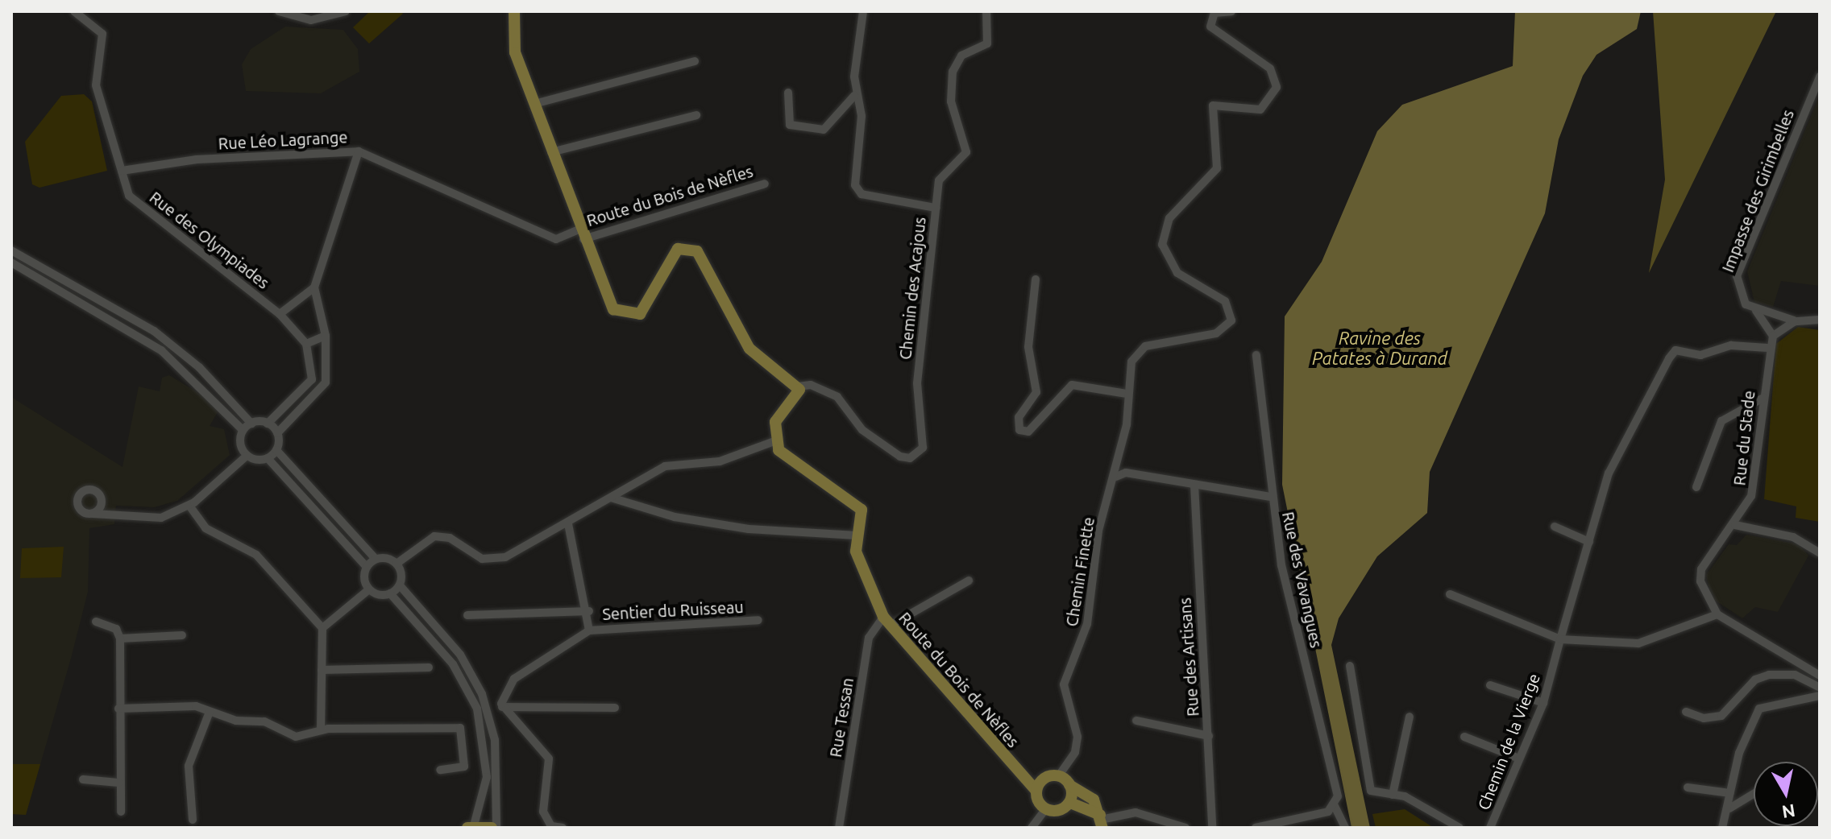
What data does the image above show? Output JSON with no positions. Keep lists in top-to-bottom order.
{
  "streets": {
    "main road": ["Route du Bois de Nèfles"],
    "street": [
      "Rue Léo Lagrange",
      "Impasse des Girimbelles",
      "Rue des Olympiades",
      "Chemin des Acajous",
      "Rue du Stade",
      "Chemin Finette",
      "Rue des Vavangues",
      "Sentier du Ruisseau",
      "Rue des Artisans",
      "Rue Tessan",
      "Chemin de la Vierge"
    ]
  },
  "crossings": [
    ["Rue Léo Lagrange", "Route du Bois de Nèfles"],
    ["Rue Léo Lagrange", "Rue des Olympiades"],
    ["Impasse des Girimbelles", "Rue du Stade"],
    ["Route du Bois de Nèfles", "Chemin des Acajous"],
    ["Route du Bois de Nèfles", "Rue Tessan"],
    ["Rue du Stade", "Chemin de la Vierge"]
  ],
  "water": ["Ravine des Patates à Durand"],
  "north": "bottom"
}
